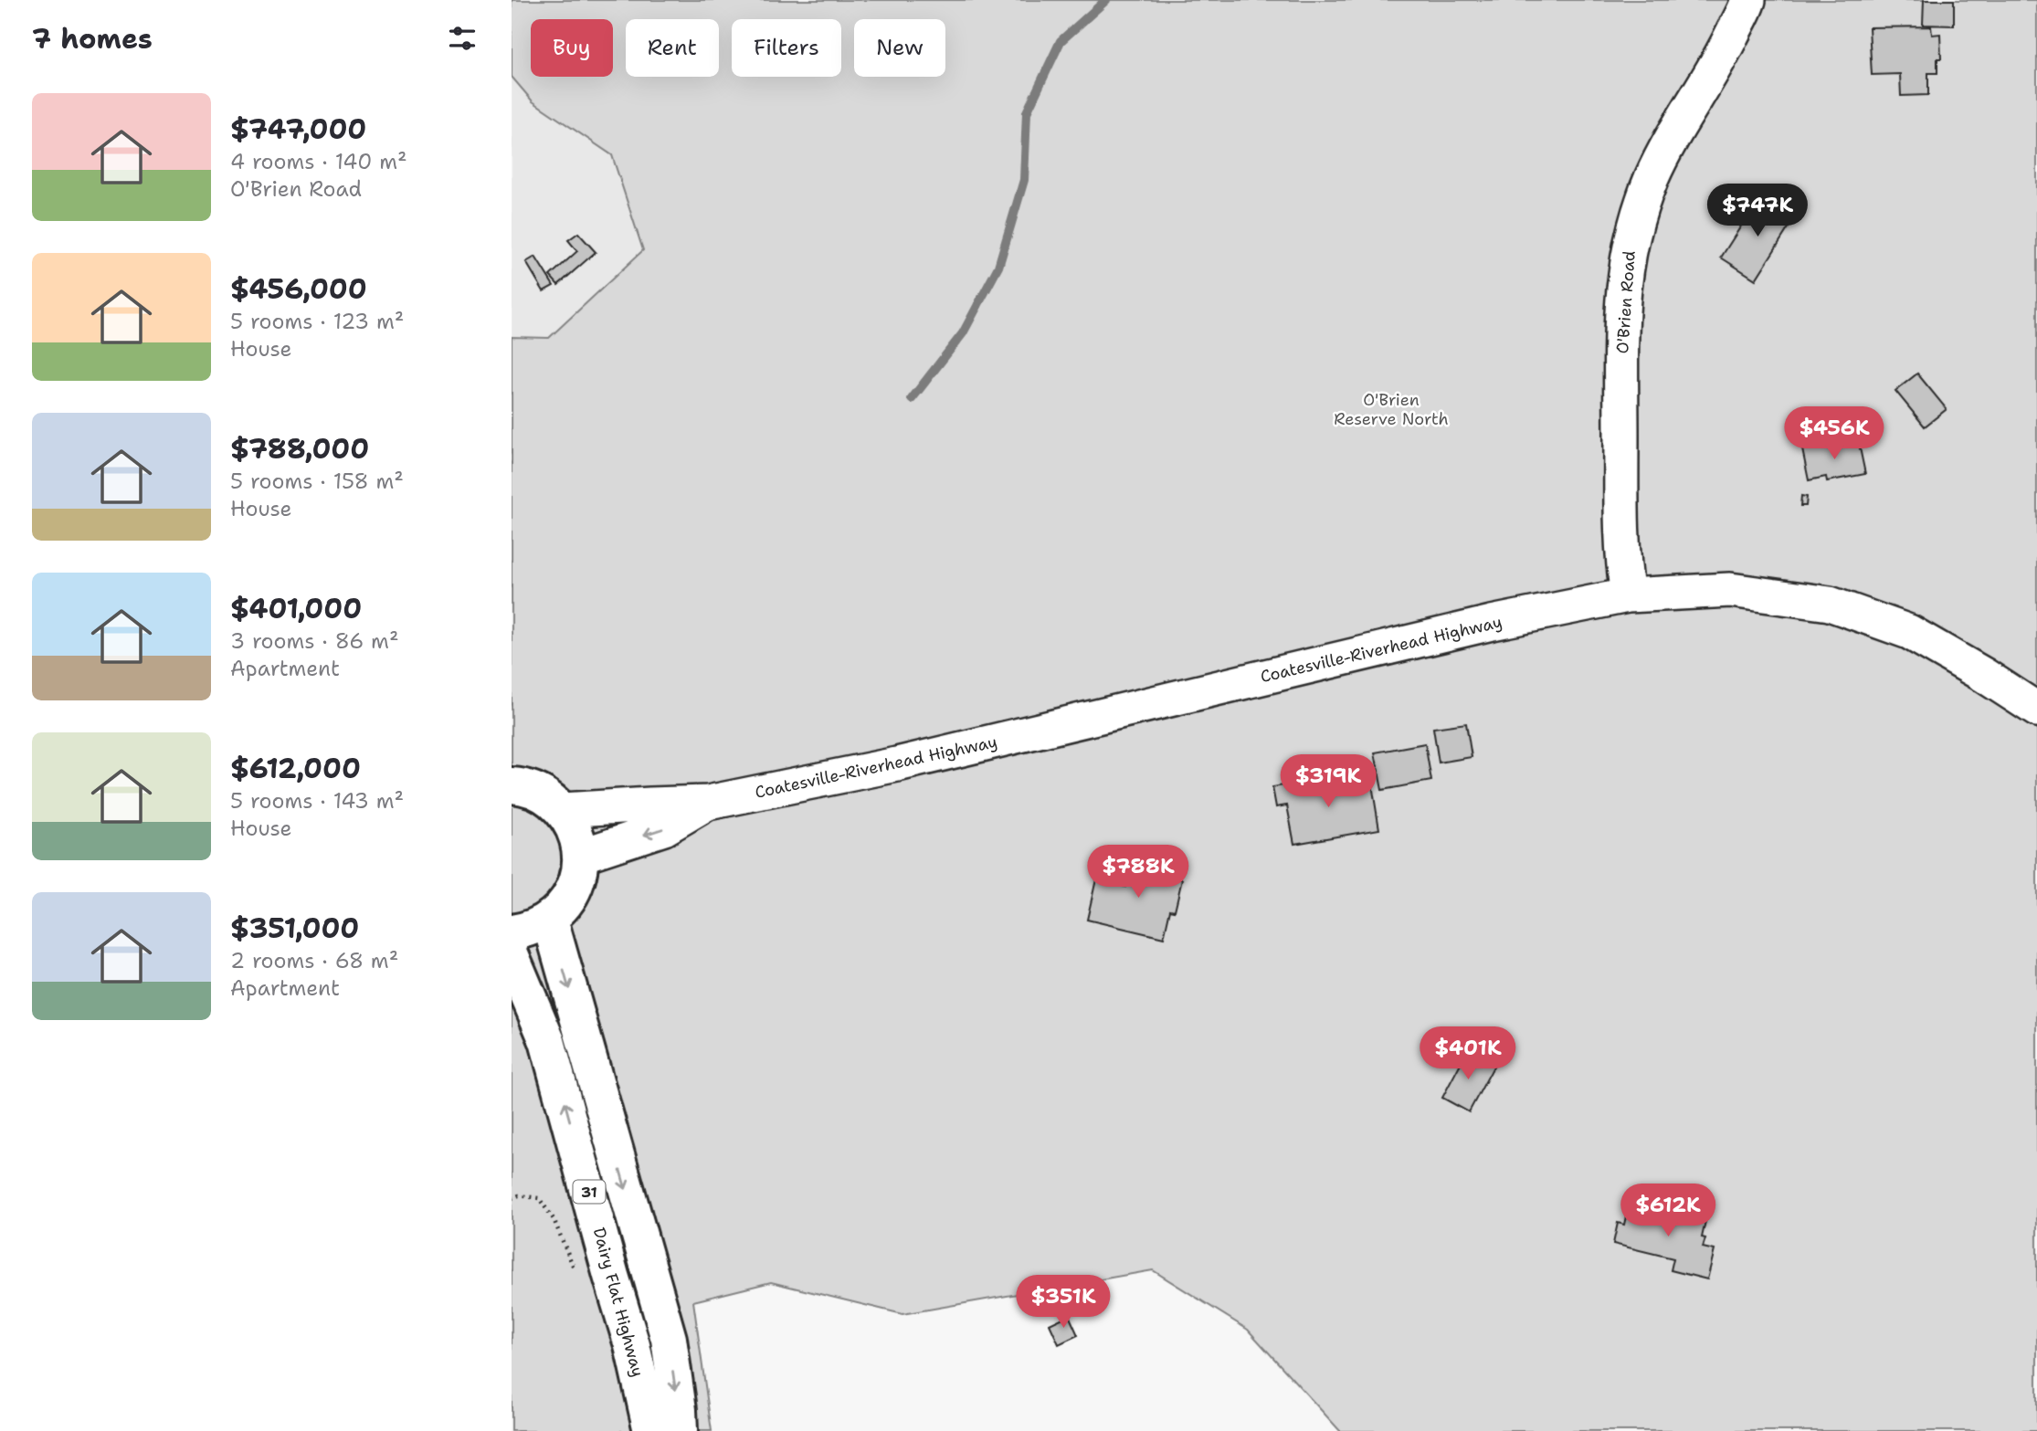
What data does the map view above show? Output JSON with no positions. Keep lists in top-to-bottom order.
{
  "streets": {
    "main road": [
      "O'Brien Road",
      "Coatesville-Riverhead Highway",
      "31",
      "Dairy Flat Highway"
    ]
  },
  "crossings": [
    ["O'Brien Road", "Coatesville-Riverhead Highway"]
  ],
  "parks": ["O'Brien Reserve North"],
  "page": {
    "heading": "7 homes",
    "chip": [
      "Buy",
      "Rent",
      "Filters",
      "New"
    ],
    "list": [
      {
        "name": "$747,000",
        "note": "4 rooms · 140 m² · O'Brien Road"
      },
      {
        "name": "$456,000",
        "note": "5 rooms · 123 m² · House"
      },
      {
        "name": "$788,000",
        "note": "5 rooms · 158 m² · House"
      },
      {
        "name": "$401,000",
        "note": "3 rooms · 86 m² · Apartment"
      },
      {
        "name": "$612,000",
        "note": "5 rooms · 143 m² · House"
      },
      {
        "name": "$351,000",
        "note": "2 rooms · 68 m² · Apartment"
      }
    ],
    "price": [
      "$747K",
      "$456K",
      "$319K",
      "$788K",
      "$401K",
      "$612K",
      "$351K"
    ]
  }
}
